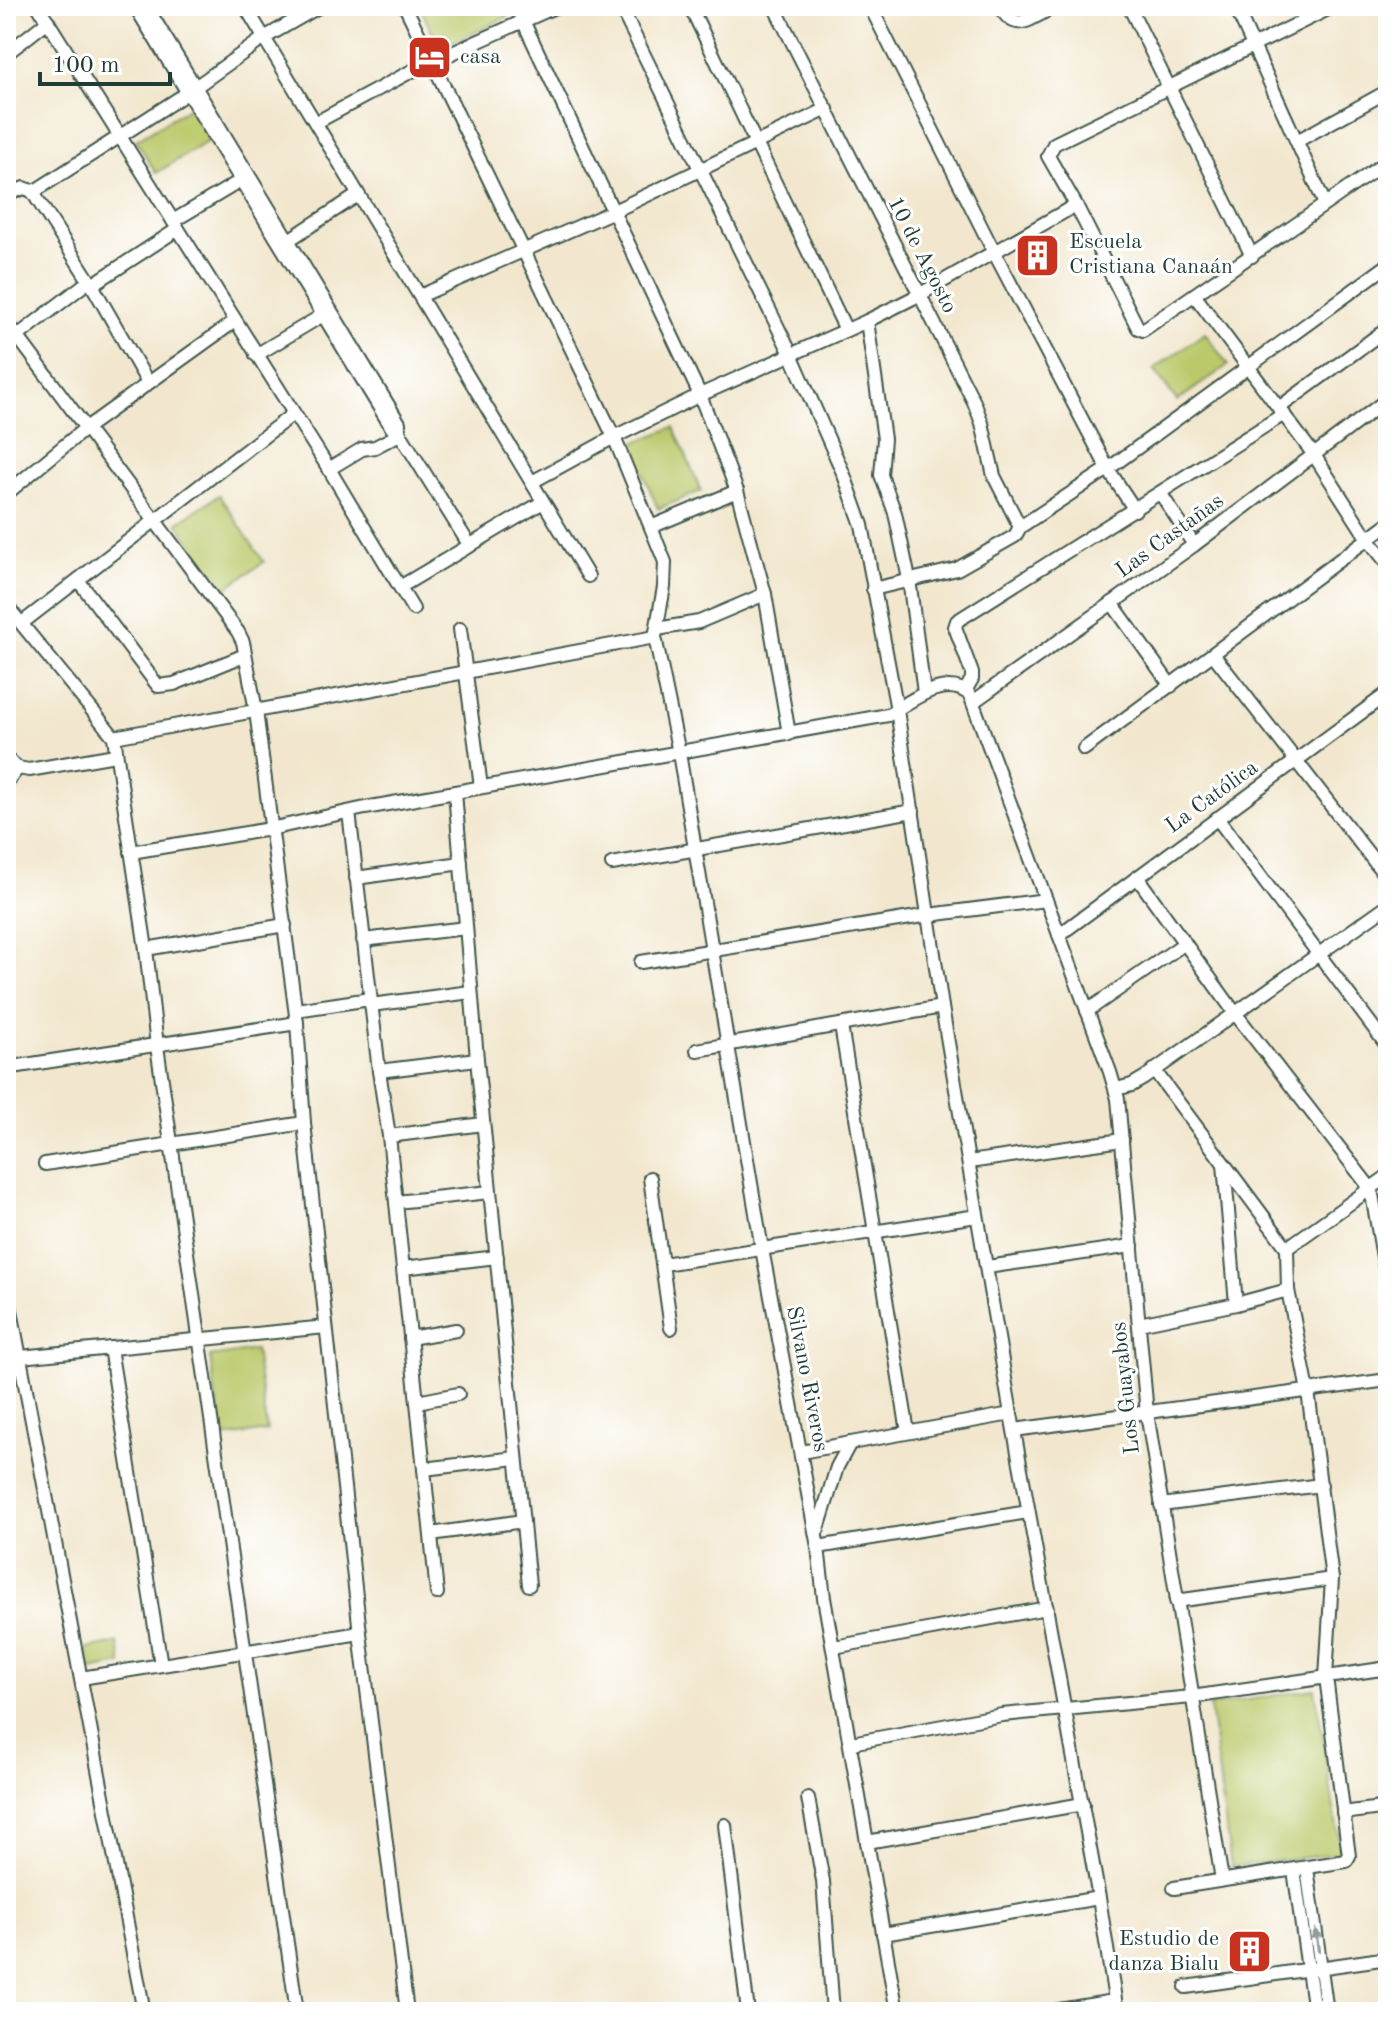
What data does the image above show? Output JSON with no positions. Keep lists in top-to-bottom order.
{
  "streets": {
    "street": [
      "10 de Agosto",
      "Las Castañas",
      "La Católica",
      "Silvano Riveros",
      "Los Guayabos"
    ]
  },
  "crossings": [
    ["Las Castañas", "Los Guayabos"],
    ["La Católica", "Los Guayabos"]
  ],
  "places": {
    "hotel": ["casa"],
    "building": ["Escuela Cristiana Canaán", "Estudio de danza Bialu"]
  },
  "scale_bar": "100 m"
}
